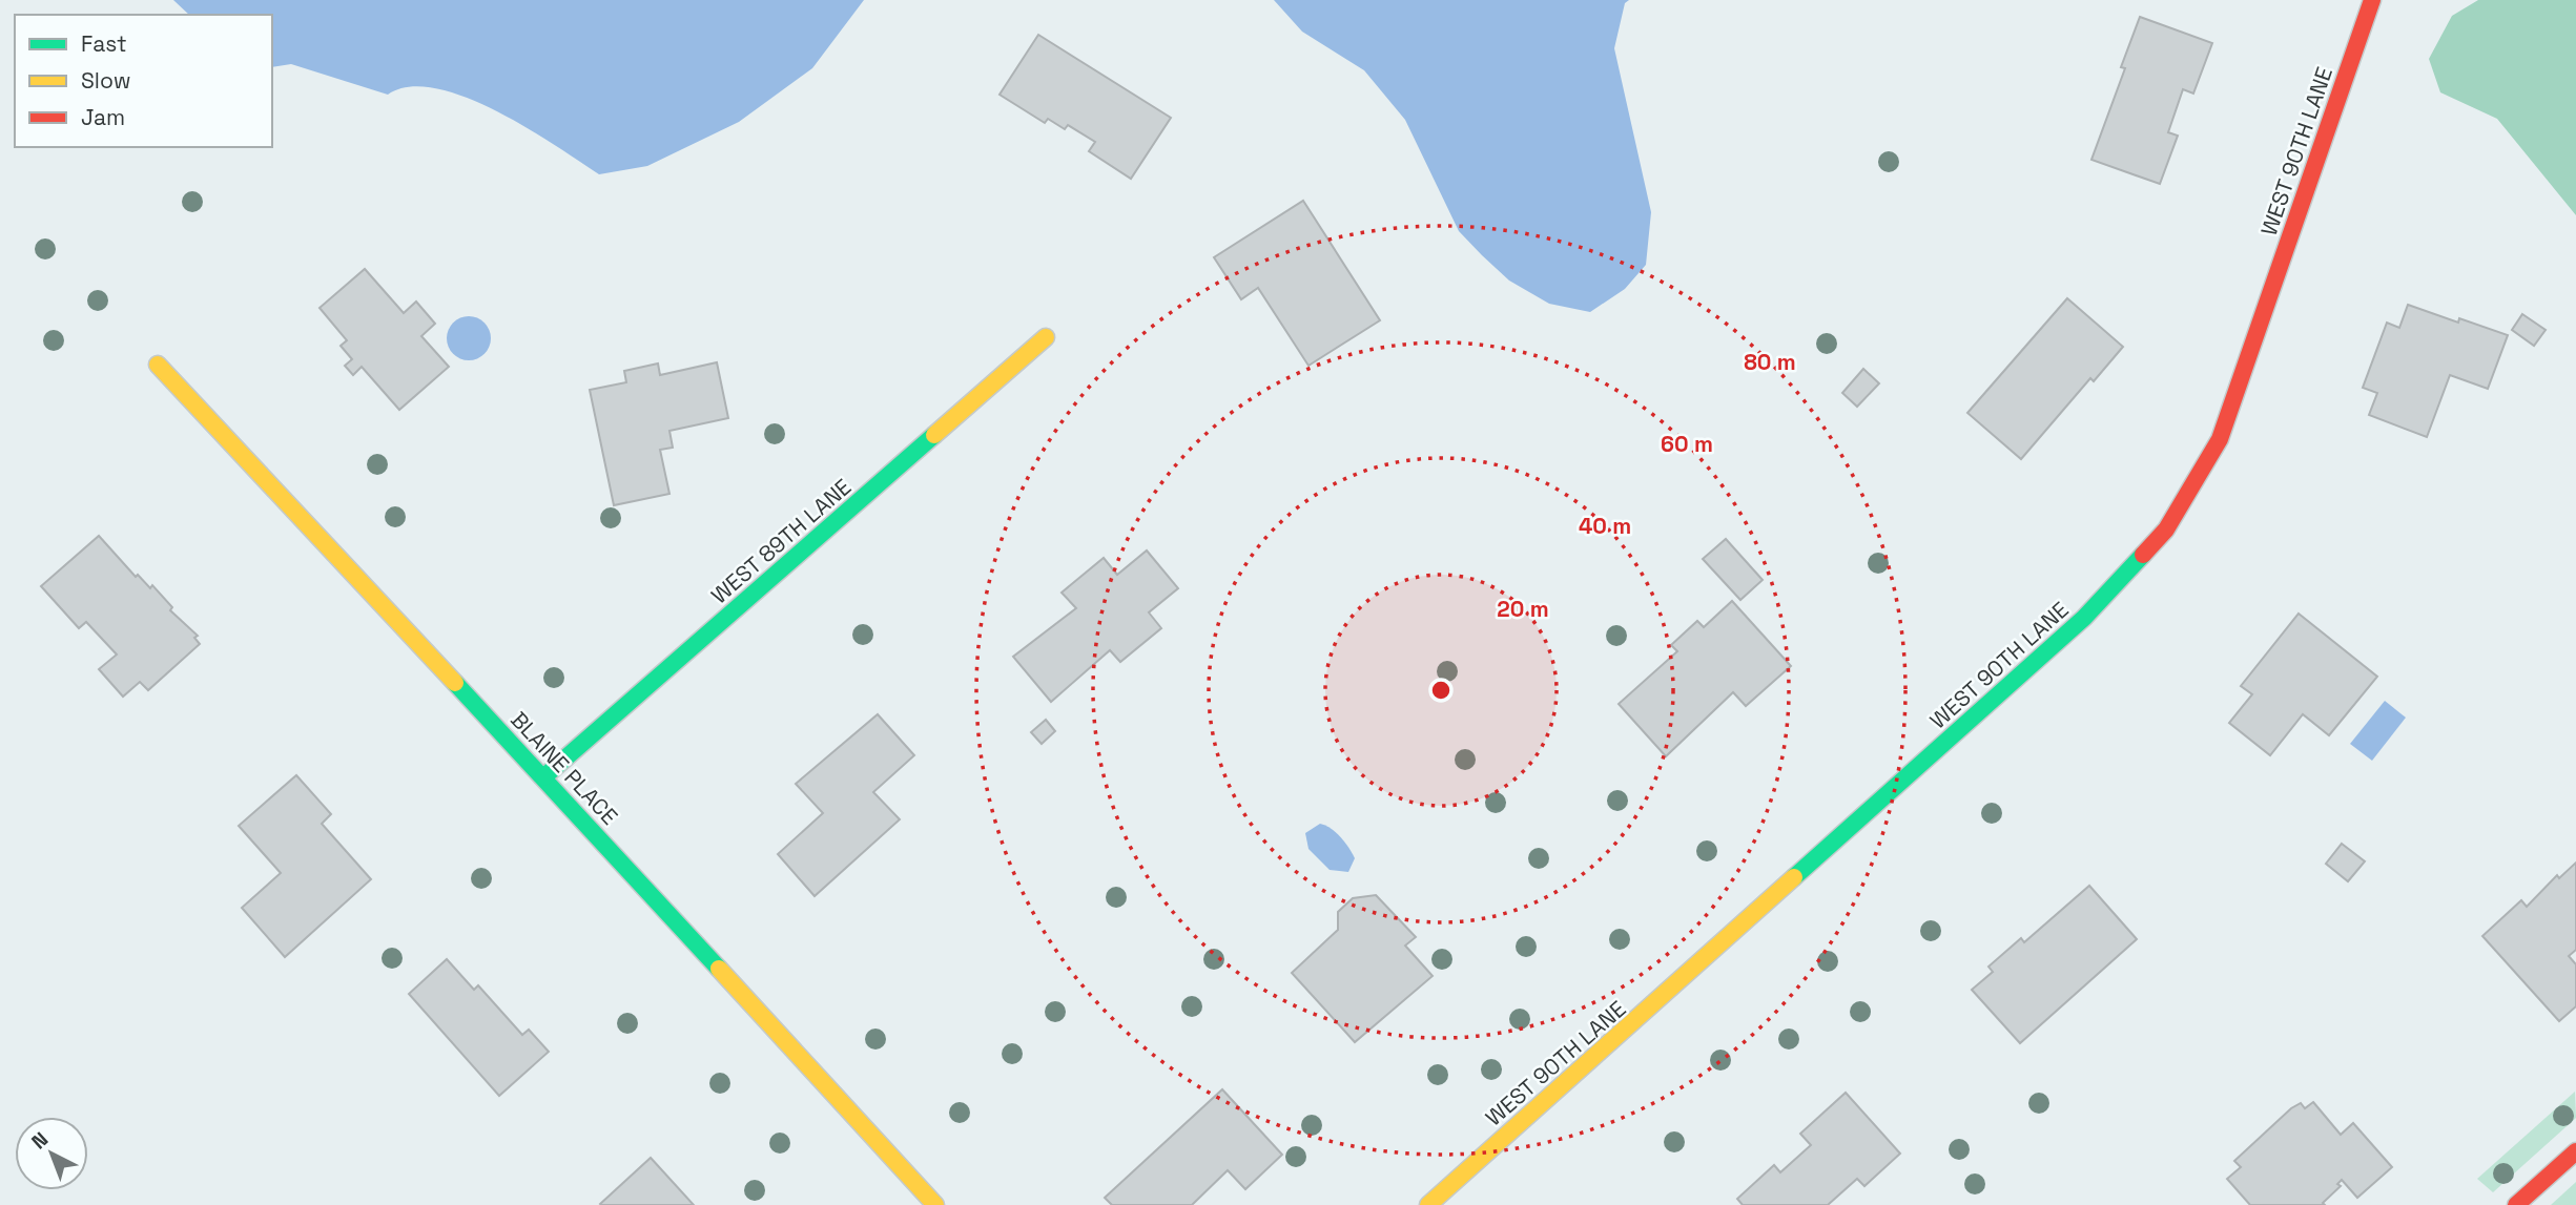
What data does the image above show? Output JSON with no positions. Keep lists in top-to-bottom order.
{
  "streets": {
    "street": ["WEST 90TH LANE", "WEST 89TH LANE", "BLAINE PLACE"]
  },
  "crossings": [
    ["WEST 89TH LANE", "BLAINE PLACE"]
  ],
  "legend": ["Fast", "Slow", "Jam"],
  "north": "top left",
  "rings": [
    "80 m",
    "60 m",
    "40 m",
    "20 m"
  ]
}
